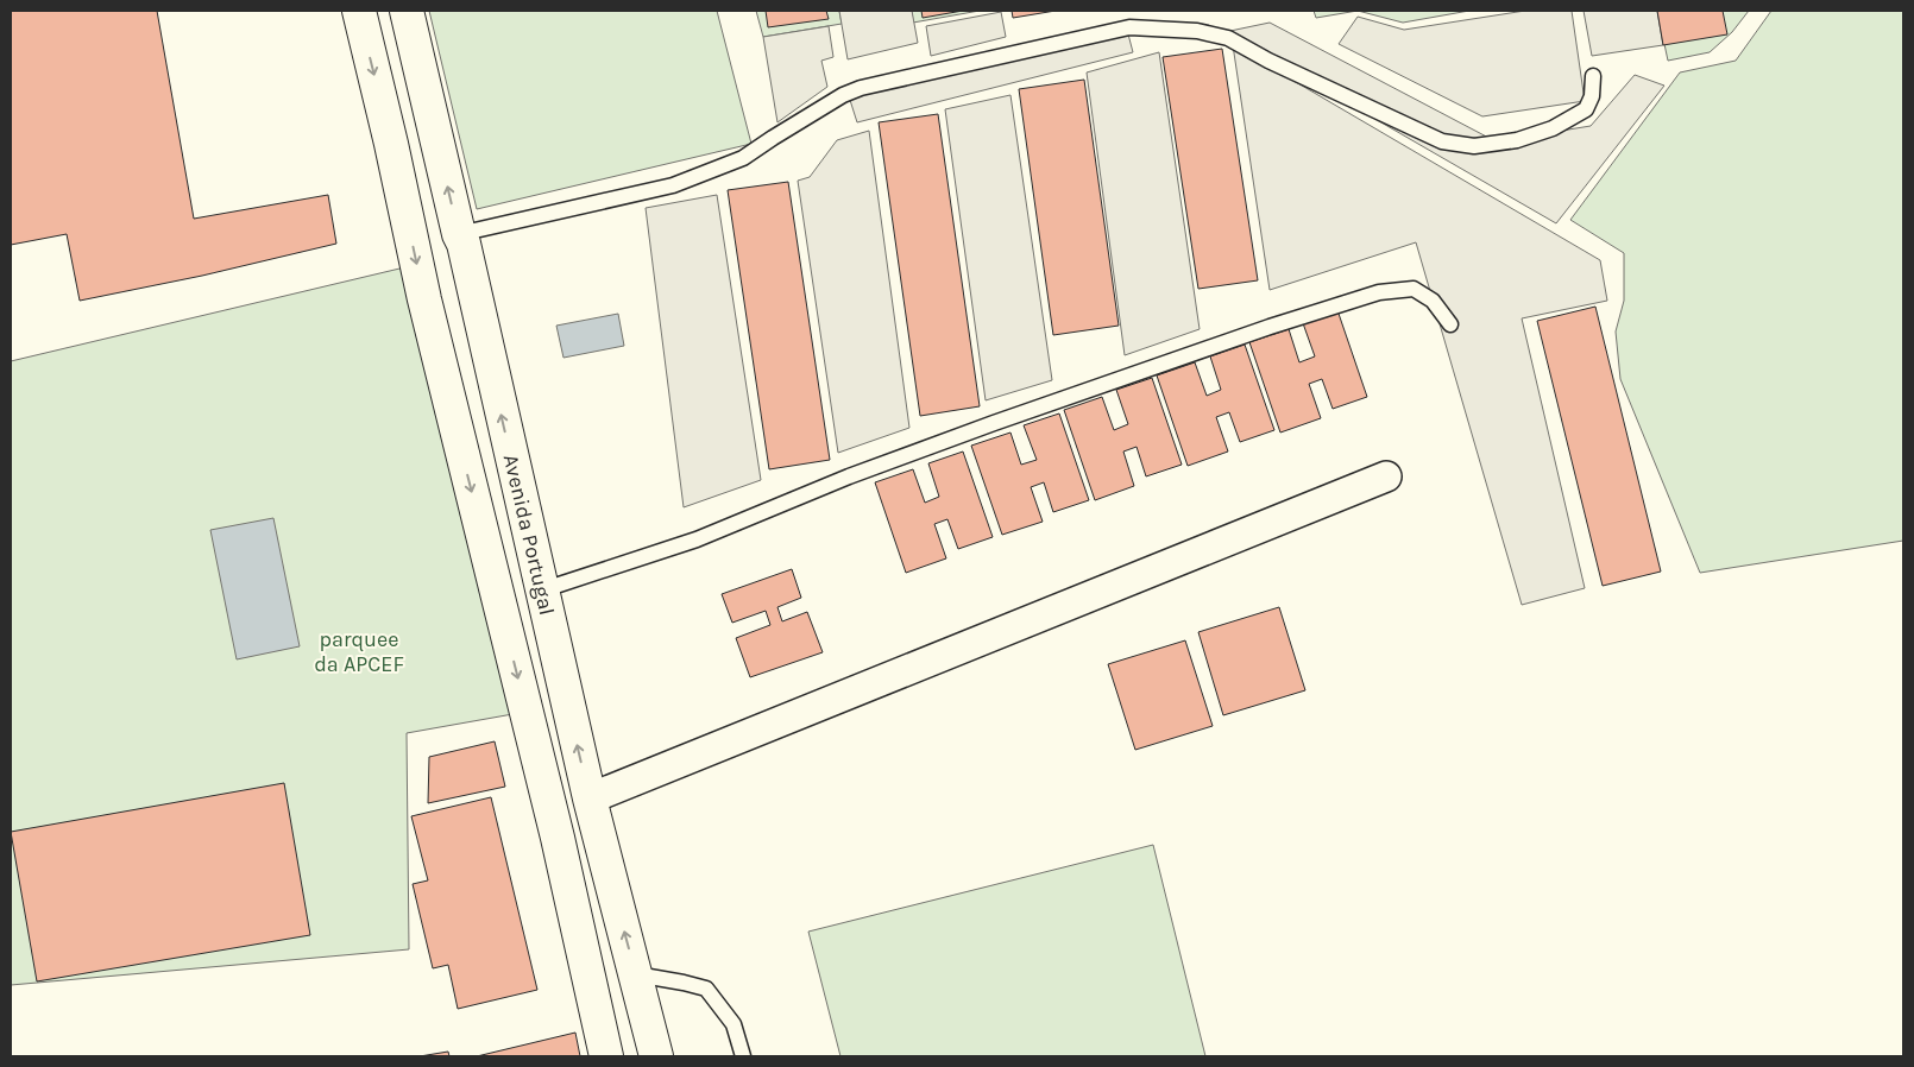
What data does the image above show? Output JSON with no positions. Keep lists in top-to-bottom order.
{
  "streets": {
    "street": ["Avenida Portugal"]
  },
  "parks": ["parquee da APCEF"]
}
